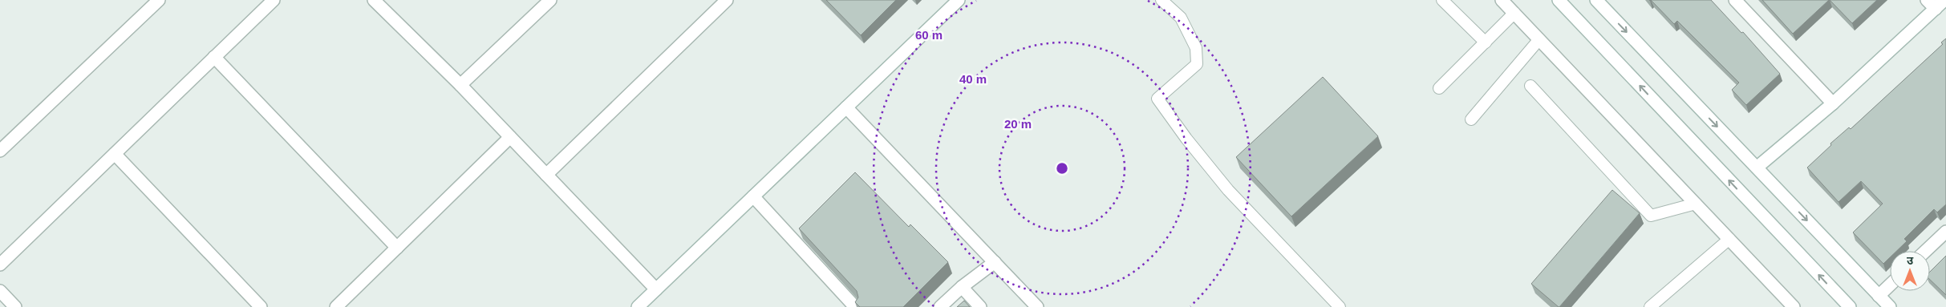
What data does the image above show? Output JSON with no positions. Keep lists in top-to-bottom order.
{
  "north": "top",
  "rings": ["60 m", "40 m", "20 m"]
}
